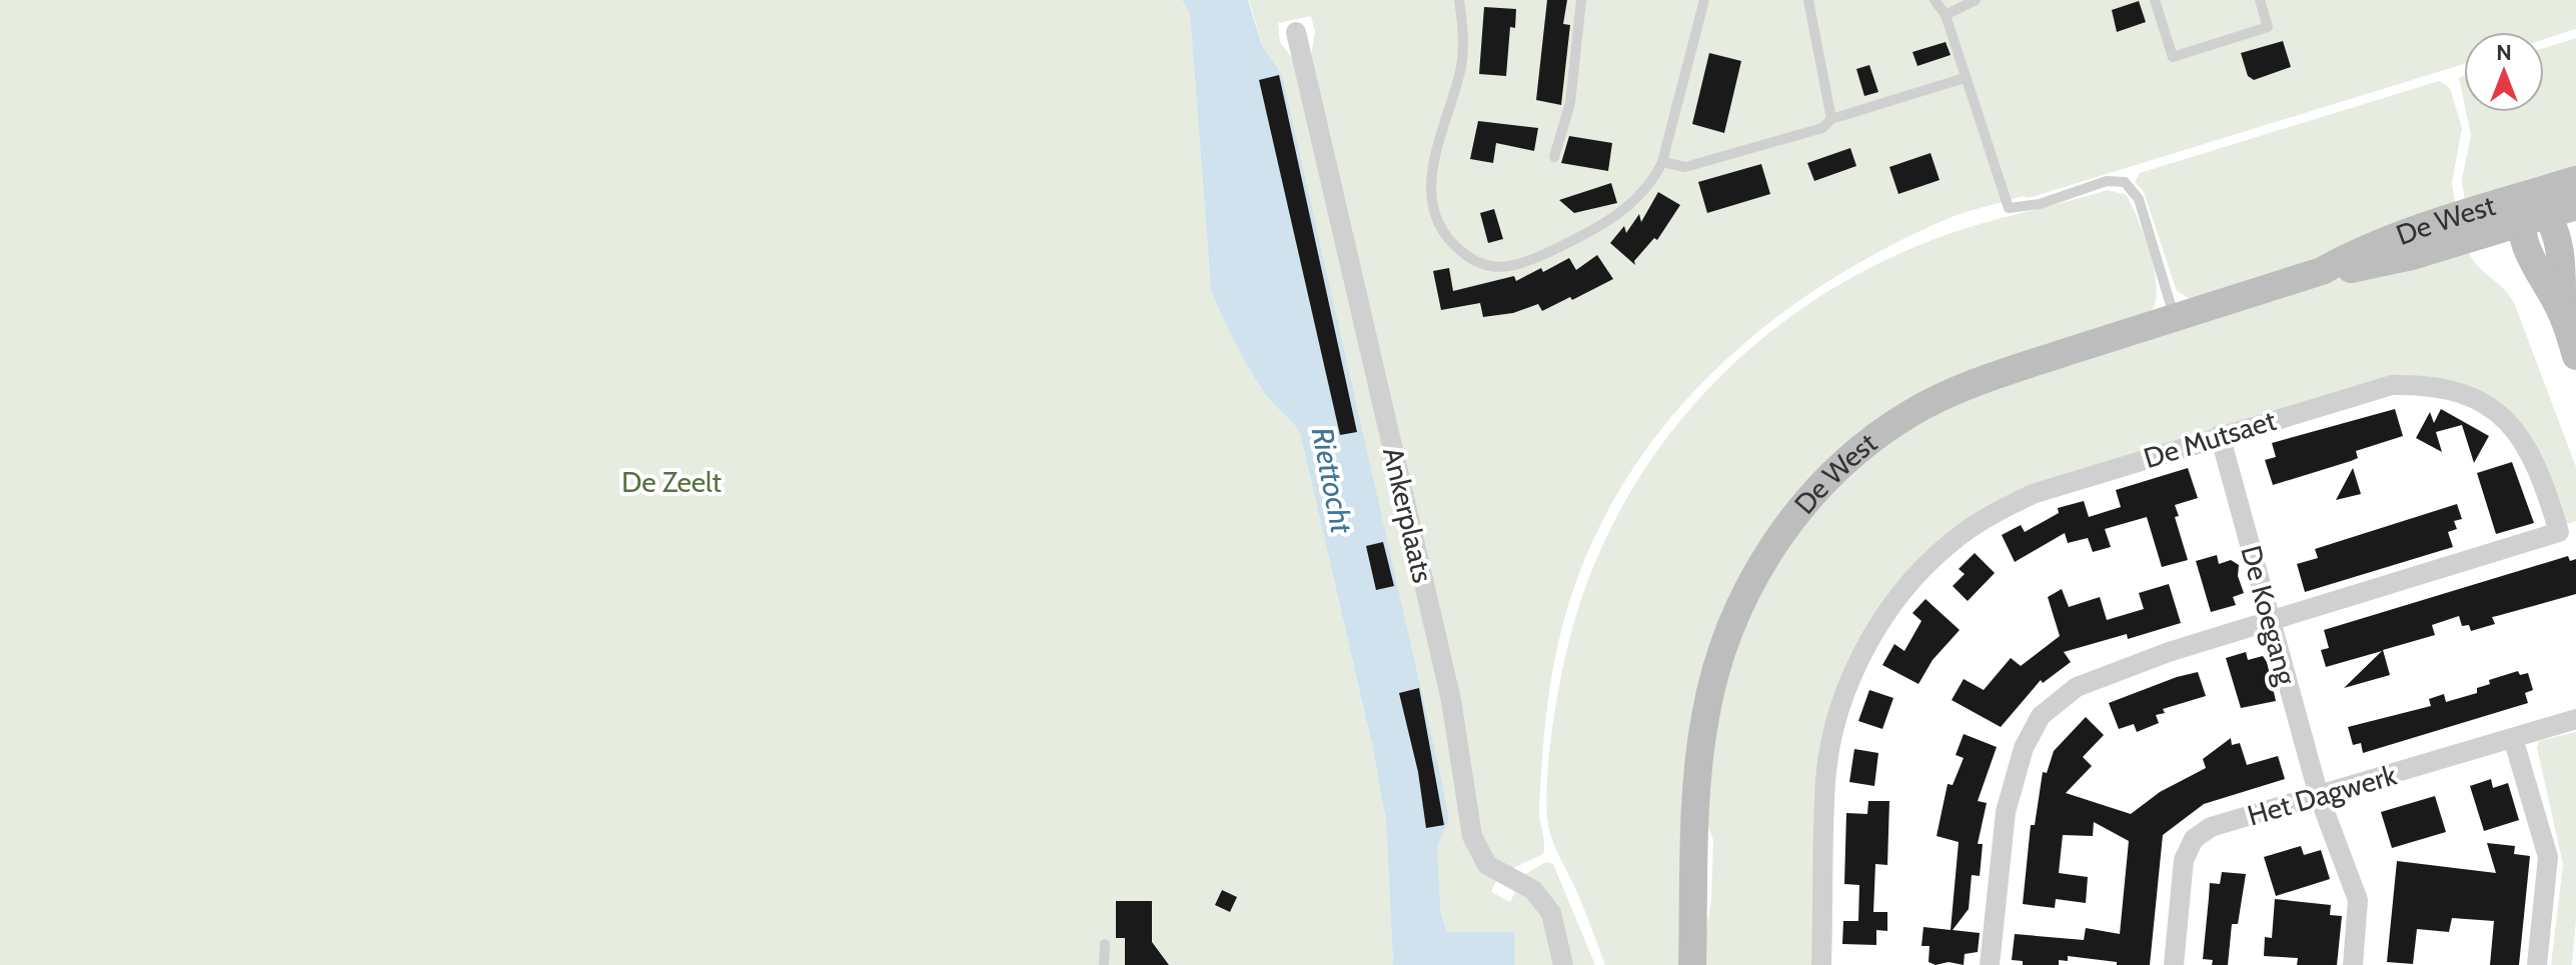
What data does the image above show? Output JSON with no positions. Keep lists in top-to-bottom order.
{
  "streets": {
    "main road": ["De West"],
    "street": [
      "De Mutsaet",
      "Ankerplaats",
      "De Koegang",
      "Het Dagwerk"
    ]
  },
  "crossings": [
    ["De Mutsaet", "De Koegang"],
    ["De Koegang", "Het Dagwerk"]
  ],
  "water": ["Riettocht"],
  "parks": ["De Zeelt"],
  "north": "top"
}
